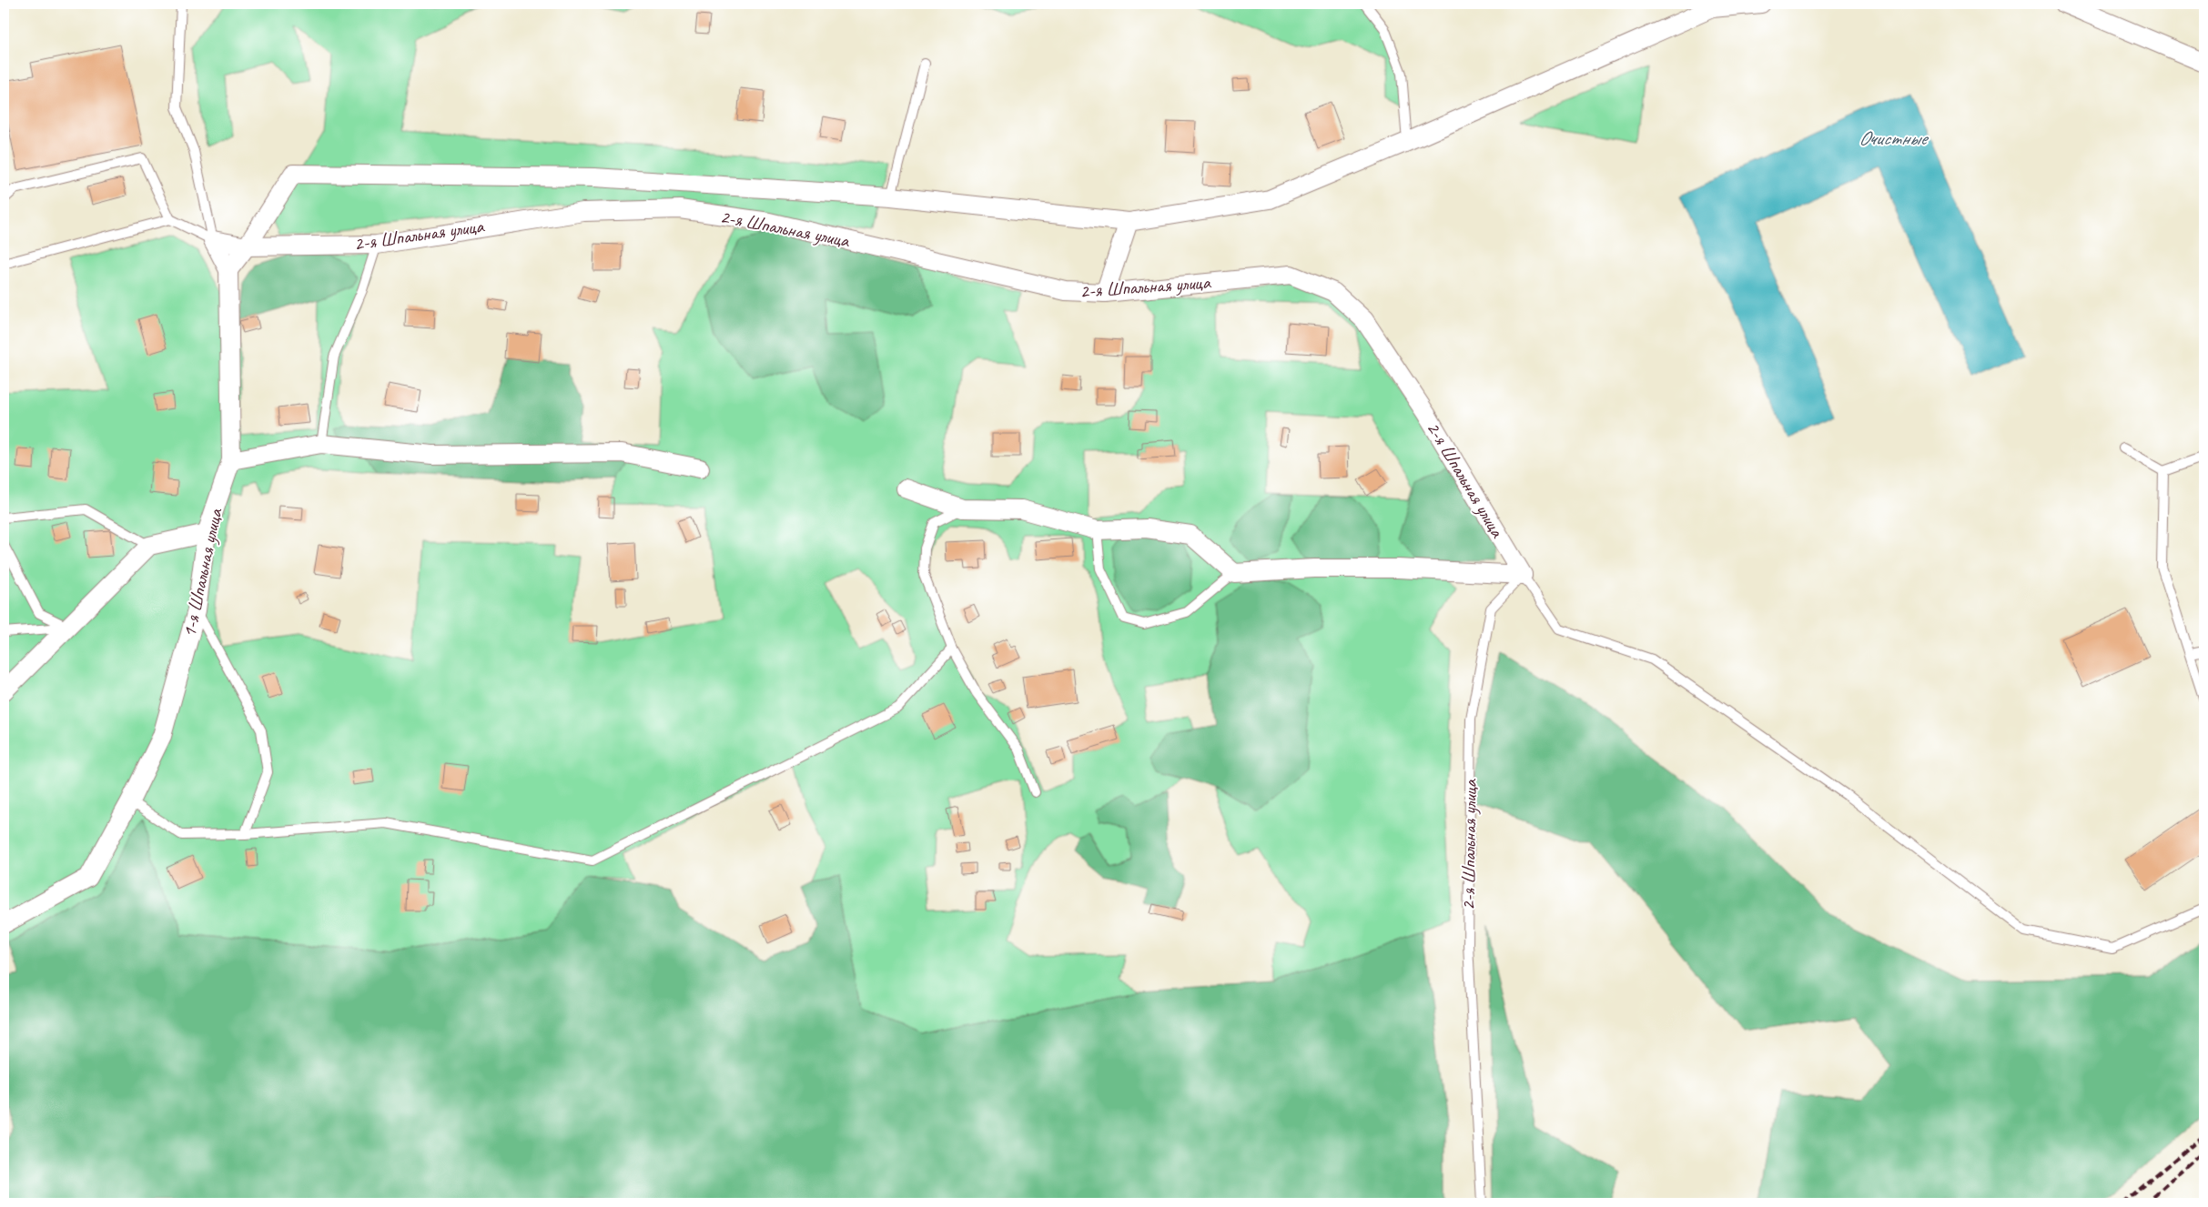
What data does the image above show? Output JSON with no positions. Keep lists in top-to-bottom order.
{
  "streets": {
    "street": ["2-я Шпальная улица", "1-я Шпальная улица"]
  },
  "crossings": [
    ["2-я Шпальная улица", "1-я Шпальная улица"]
  ],
  "water": ["Очистные"]
}
